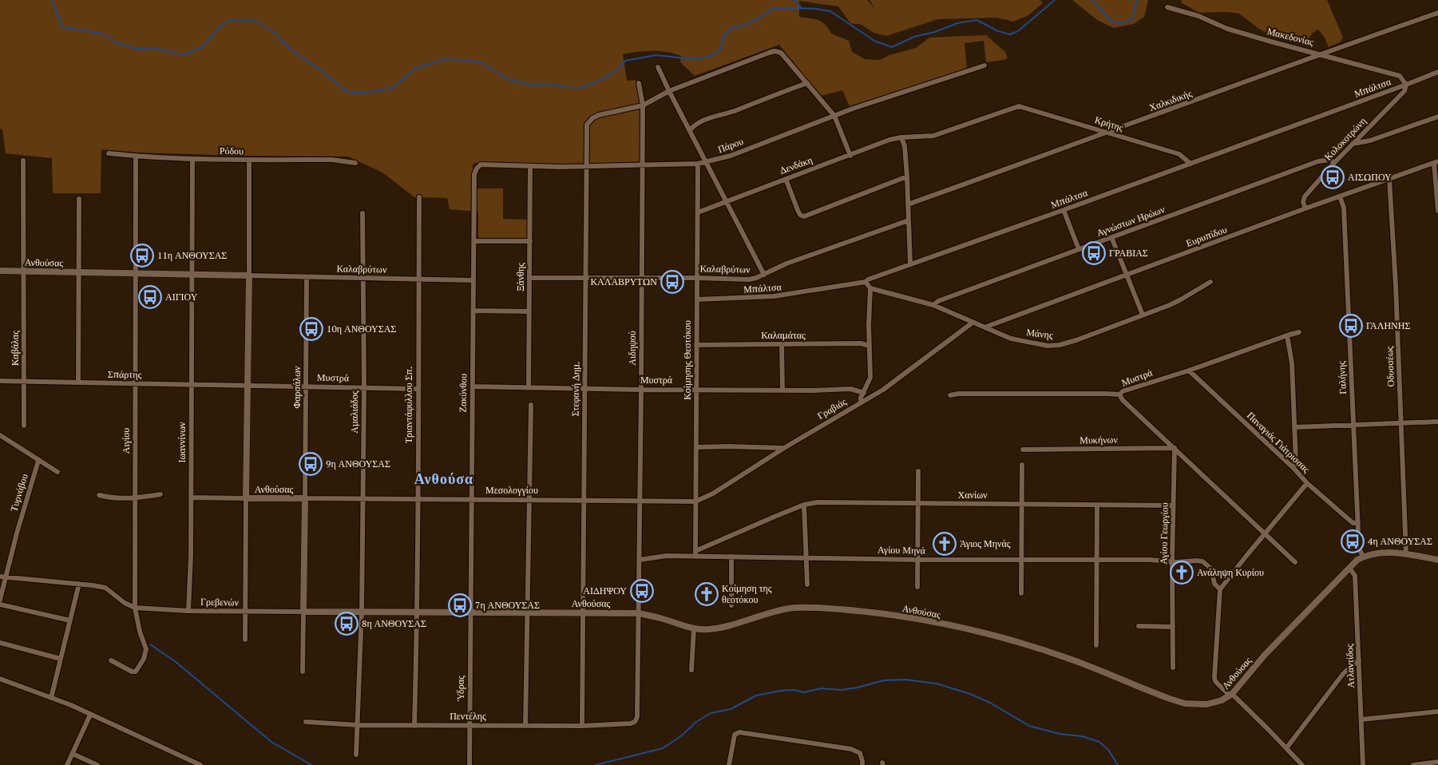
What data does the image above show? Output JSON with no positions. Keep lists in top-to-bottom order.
{
  "streets": {
    "street": [
      "Μακεδονίας",
      "Μπάλτσα",
      "Χαλκιδικής",
      "Κρήτης",
      "Κολοκοτρώνη",
      "Πάρου",
      "Ρόδου",
      "Δενδάκη",
      "Αγνώστων Ηρώων",
      "Ευρυπίδου",
      "Ανθούσας",
      "Καλαβρύτων",
      "Ξάνθης",
      "Μάνης",
      "Καλαμάτας",
      "Καβάλας",
      "Αιδηψού",
      "Κοίμησης Θεοτόκου",
      "Οδυσσέως",
      "Σπάρτης",
      "Μυστρά",
      "Γαλήνης",
      "Φαρσάλων",
      "Στεφανή Δημ.",
      "Ζακύνθου",
      "Τριαντάφυλλου Σπ.",
      "Γραβιάς",
      "Αμαλιάδος",
      "Μυκήνων",
      "Αιγίου",
      "Ιωαννίνων",
      "Παναγιάς Γιάτρισσας",
      "Μεσολογγίου",
      "Τυρνάβου",
      "Χανίων",
      "Αγίου Γεωργίου",
      "Αγίου Μηνά",
      "Γρεβενών",
      "Ατλαντίδος",
      "Ύδρας",
      "Πεντέλης"
    ]
  },
  "crossings": [
    ["Μακεδονίας", "Μπάλτσα"],
    ["Μακεδονίας", "Χαλκιδικής"],
    ["Μακεδονίας", "Κολοκοτρώνη"],
    ["Μπάλτσα", "Κρήτης"],
    ["Μπάλτσα", "Κολοκοτρώνη"],
    ["Μπάλτσα", "Κοίμησης Θεοτόκου"],
    ["Χαλκιδικής", "Κρήτης"],
    ["Κρήτης", "Δενδάκη"],
    ["Κολοκοτρώνη", "Αγνώστων Ηρώων"],
    ["Κολοκοτρώνη", "Ευρυπίδου"],
    ["Πάρου", "Ξάνθης"],
    ["Πάρου", "Αιδηψού"],
    ["Πάρου", "Κοίμησης Θεοτόκου"],
    ["Πάρου", "Στεφανή Δημ."],
    ["Πάρου", "Ζακύνθου"],
    ["Ρόδου", "Αιγίου"],
    ["Ρόδου", "Ιωαννίνων"],
    ["Δενδάκη", "Κοίμησης Θεοτόκου"],
    ["Αγνώστων Ηρώων", "Μάνης"],
    ["Ευρυπίδου", "Μάνης"],
    ["Ευρυπίδου", "Οδυσσέως"],
    ["Ευρυπίδου", "Γαλήνης"],
    ["Ανθούσας", "Καλαβρύτων"],
    ["Ανθούσας", "Καβάλας"],
    ["Ανθούσας", "Αιδηψού"],
    ["Ανθούσας", "Οδυσσέως"],
    ["Ανθούσας", "Σπάρτης"],
    ["Ανθούσας", "Μυστρά"],
    ["Ανθούσας", "Γαλήνης"],
    ["Ανθούσας", "Φαρσάλων"],
    ["Ανθούσας", "Στεφανή Δημ."],
    ["Ανθούσας", "Ζακύνθου"],
    ["Ανθούσας", "Τριαντάφυλλου Σπ."],
    ["Ανθούσας", "Αμαλιάδος"],
    ["Ανθούσας", "Αιγίου"],
    ["Ανθούσας", "Ιωαννίνων"],
    ["Ανθούσας", "Μεσολογγίου"],
    ["Ανθούσας", "Γρεβενών"],
    ["Ανθούσας", "Ατλαντίδος"],
    ["Ανθούσας", "Ύδρας"],
    ["Καλαβρύτων", "Ξάνθης"],
    ["Καλαβρύτων", "Αιδηψού"],
    ["Καλαβρύτων", "Κοίμησης Θεοτόκου"],
    ["Καλαβρύτων", "Φαρσάλων"],
    ["Καλαβρύτων", "Στεφανή Δημ."],
    ["Καλαβρύτων", "Ζακύνθου"],
    ["Καλαβρύτων", "Τριαντάφυλλου Σπ."],
    ["Καλαβρύτων", "Αμαλιάδος"],
    ["Ξάνθης", "Μυστρά"],
    ["Μάνης", "Γραβιάς"],
    ["Καλαμάτας", "Κοίμησης Θεοτόκου"],
    ["Καβάλας", "Σπάρτης"],
    ["Αιδηψού", "Μυστρά"],
    ["Αιδηψού", "Στεφανή Δημ."],
    ["Αιδηψού", "Μεσολογγίου"],
    ["Αιδηψού", "Αγίου Μηνά"],
    ["Αιδηψού", "Πεντέλης"],
    ["Κοίμησης Θεοτόκου", "Μυστρά"],
    ["Κοίμησης Θεοτόκου", "Γραβιάς"],
    ["Κοίμησης Θεοτόκου", "Μεσολογγίου"],
    ["Κοίμησης Θεοτόκου", "Χανίων"],
    ["Κοίμησης Θεοτόκου", "Αγίου Μηνά"],
    ["Σπάρτης", "Μυστρά"],
    ["Σπάρτης", "Αιγίου"],
    ["Σπάρτης", "Ιωαννίνων"],
    ["Μυστρά", "Φαρσάλων"],
    ["Μυστρά", "Στεφανή Δημ."],
    ["Μυστρά", "Ζακύνθου"],
    ["Μυστρά", "Τριαντάφυλλου Σπ."],
    ["Μυστρά", "Αμαλιάδος"],
    ["Μυστρά", "Παναγιάς Γιάτρισσας"],
    ["Γαλήνης", "Παναγιάς Γιάτρισσας"],
    ["Φαρσάλων", "Μεσολογγίου"],
    ["Στεφανή Δημ.", "Μεσολογγίου"],
    ["Στεφανή Δημ.", "Πεντέλης"],
    ["Ζακύνθου", "Μεσολογγίου"],
    ["Ζακύνθου", "Ύδρας"],
    ["Τριαντάφυλλου Σπ.", "Μεσολογγίου"],
    ["Τριαντάφυλλου Σπ.", "Πεντέλης"],
    ["Γραβιάς", "Μεσολογγίου"],
    ["Αμαλιάδος", "Μεσολογγίου"],
    ["Αμαλιάδος", "Πεντέλης"],
    ["Μυκήνων", "Αγίου Γεωργίου"],
    ["Αιγίου", "Γρεβενών"],
    ["Ιωαννίνων", "Γρεβενών"],
    ["Χανίων", "Αγίου Γεωργίου"],
    ["Χανίων", "Αγίου Μηνά"],
    ["Αγίου Γεωργίου", "Αγίου Μηνά"],
    ["Ύδρας", "Πεντέλης"]
  ],
  "districts": ["Ανθούσα"],
  "places": {
    "bus stop": [
      "ΑΙΣΩΠΟΥ",
      "ΓΡΑΒΙΑΣ",
      "11η ΑΝΘΟΥΣΑΣ",
      "ΚΑΛΑΒΡΥΤΩΝ",
      "ΑΙΓΙΟΥ",
      "ΓΑΛΗΝΗΣ",
      "10η ΑΝΘΟΥΣΑΣ",
      "9η ΑΝΘΟΥΣΑΣ",
      "4η ΑΝΘΟΥΣΑΣ",
      "ΑΙΔΗΨΟΥ",
      "7η ΑΝΘΟΥΣΑΣ",
      "8η ΑΝΘΟΥΣΑΣ"
    ],
    "church": ["Άγιος Μηνάς", "Ανάληψη Κυρίου", "Κοίμηση της θεοτόκου"]
  }
}
